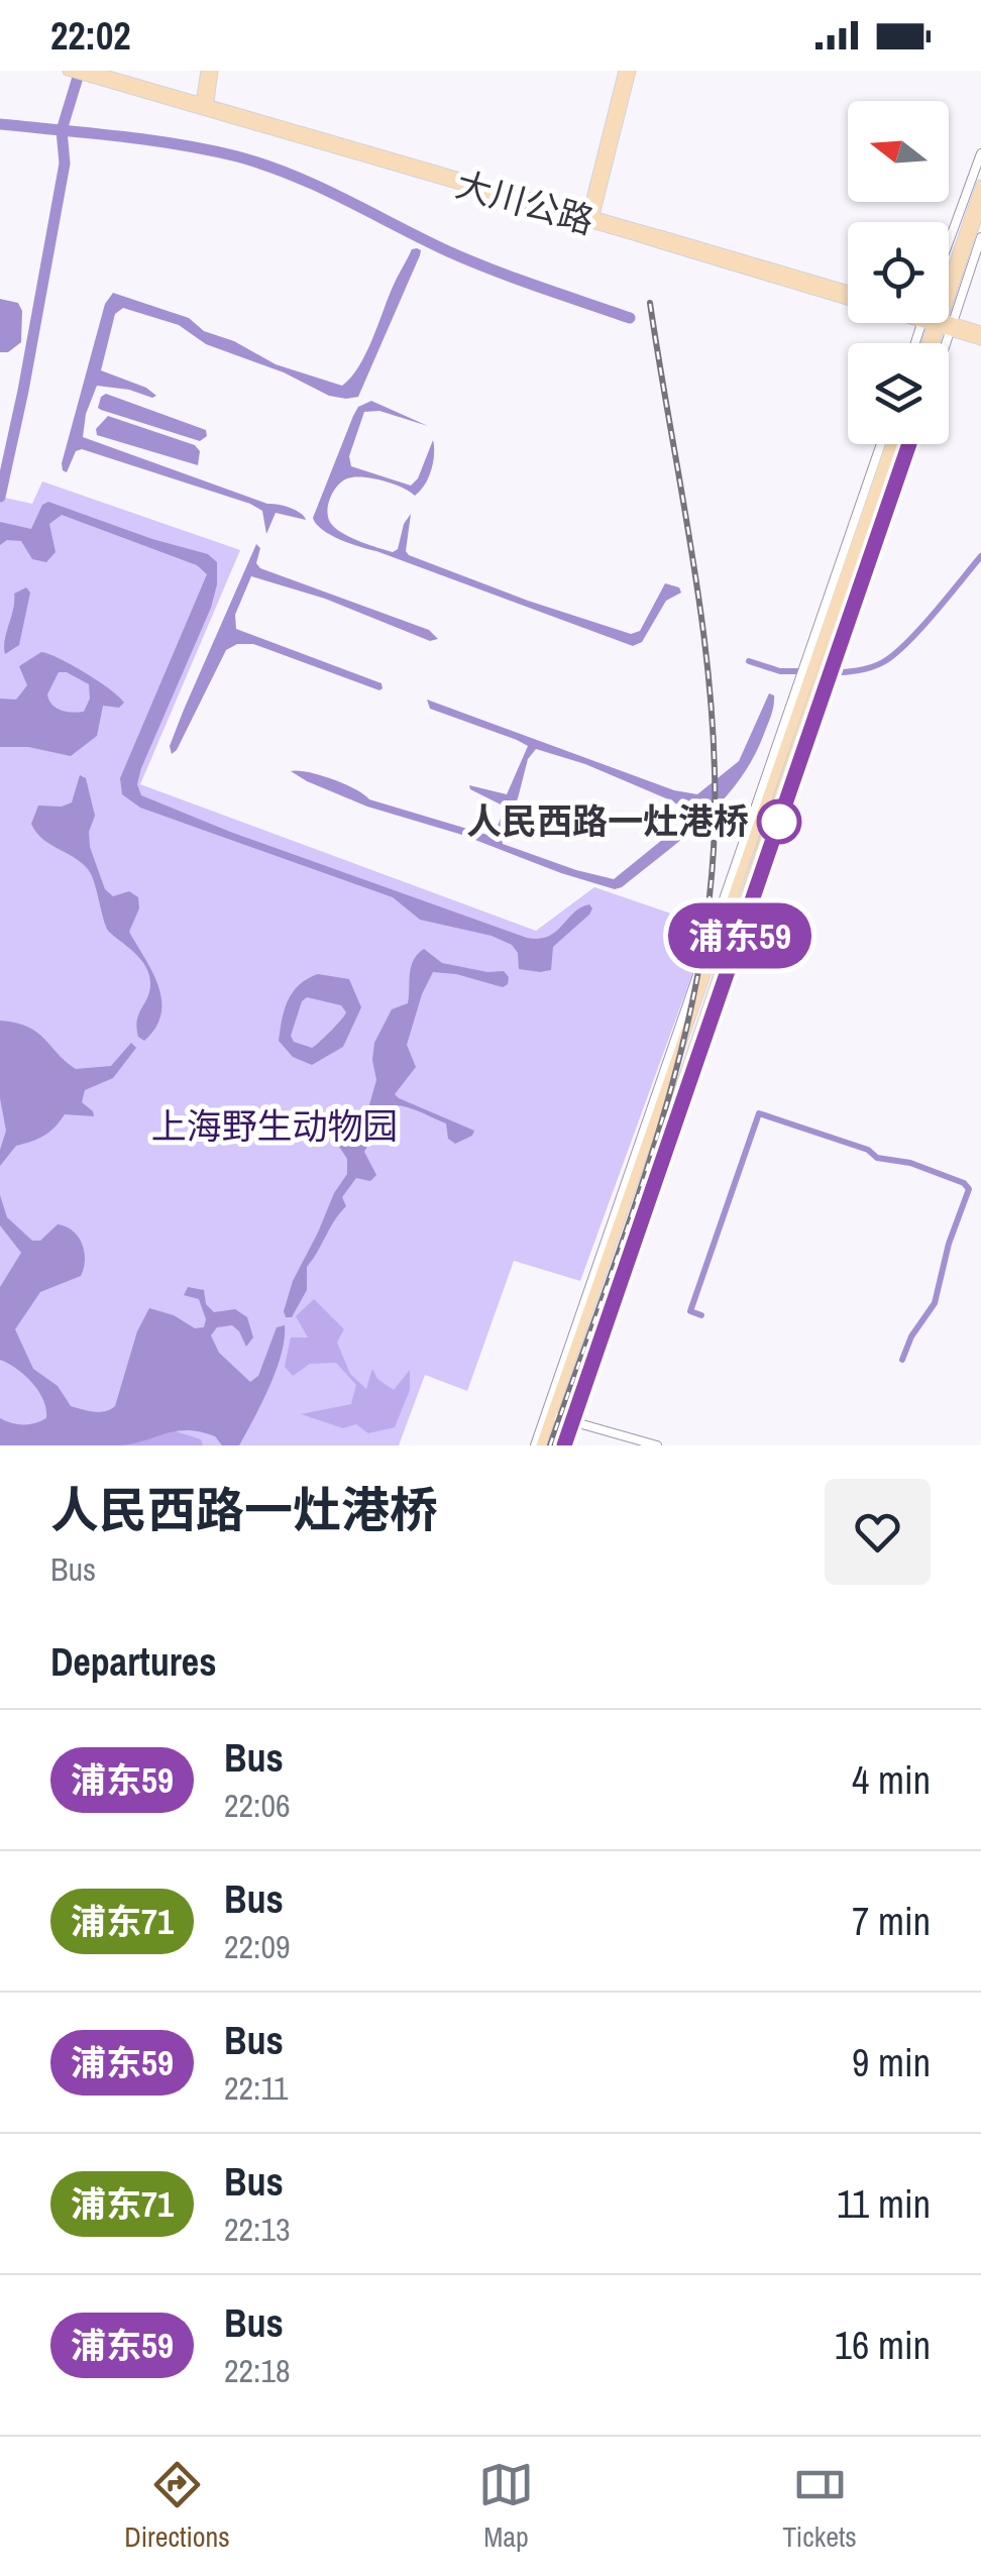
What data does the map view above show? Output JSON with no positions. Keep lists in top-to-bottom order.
{
  "streets": {
    "main road": ["大川公路"]
  },
  "parks": ["上海野生动物园"],
  "places": ["人民西路一灶港桥"],
  "lines": ["bus line 浦东59"],
  "north": "left",
  "page": {
    "status": "22:02",
    "on_map": "浦东59",
    "heading": [
      ["人民西路一灶港桥", "Bus"],
      "Departures"
    ],
    "list": [
      {
        "mark": "浦东59",
        "name": "Bus",
        "note": "22:06",
        "value": "4 min"
      },
      {
        "mark": "浦东71",
        "name": "Bus",
        "note": "22:09",
        "value": "7 min"
      },
      {
        "mark": "浦东59",
        "name": "Bus",
        "note": "22:11",
        "value": "9 min"
      },
      {
        "mark": "浦东71",
        "name": "Bus",
        "note": "22:13",
        "value": "11 min"
      },
      {
        "mark": "浦东59",
        "name": "Bus",
        "note": "22:18",
        "value": "16 min"
      }
    ],
    "tabs": ["Directions", "Map", "Tickets"]
  }
}
